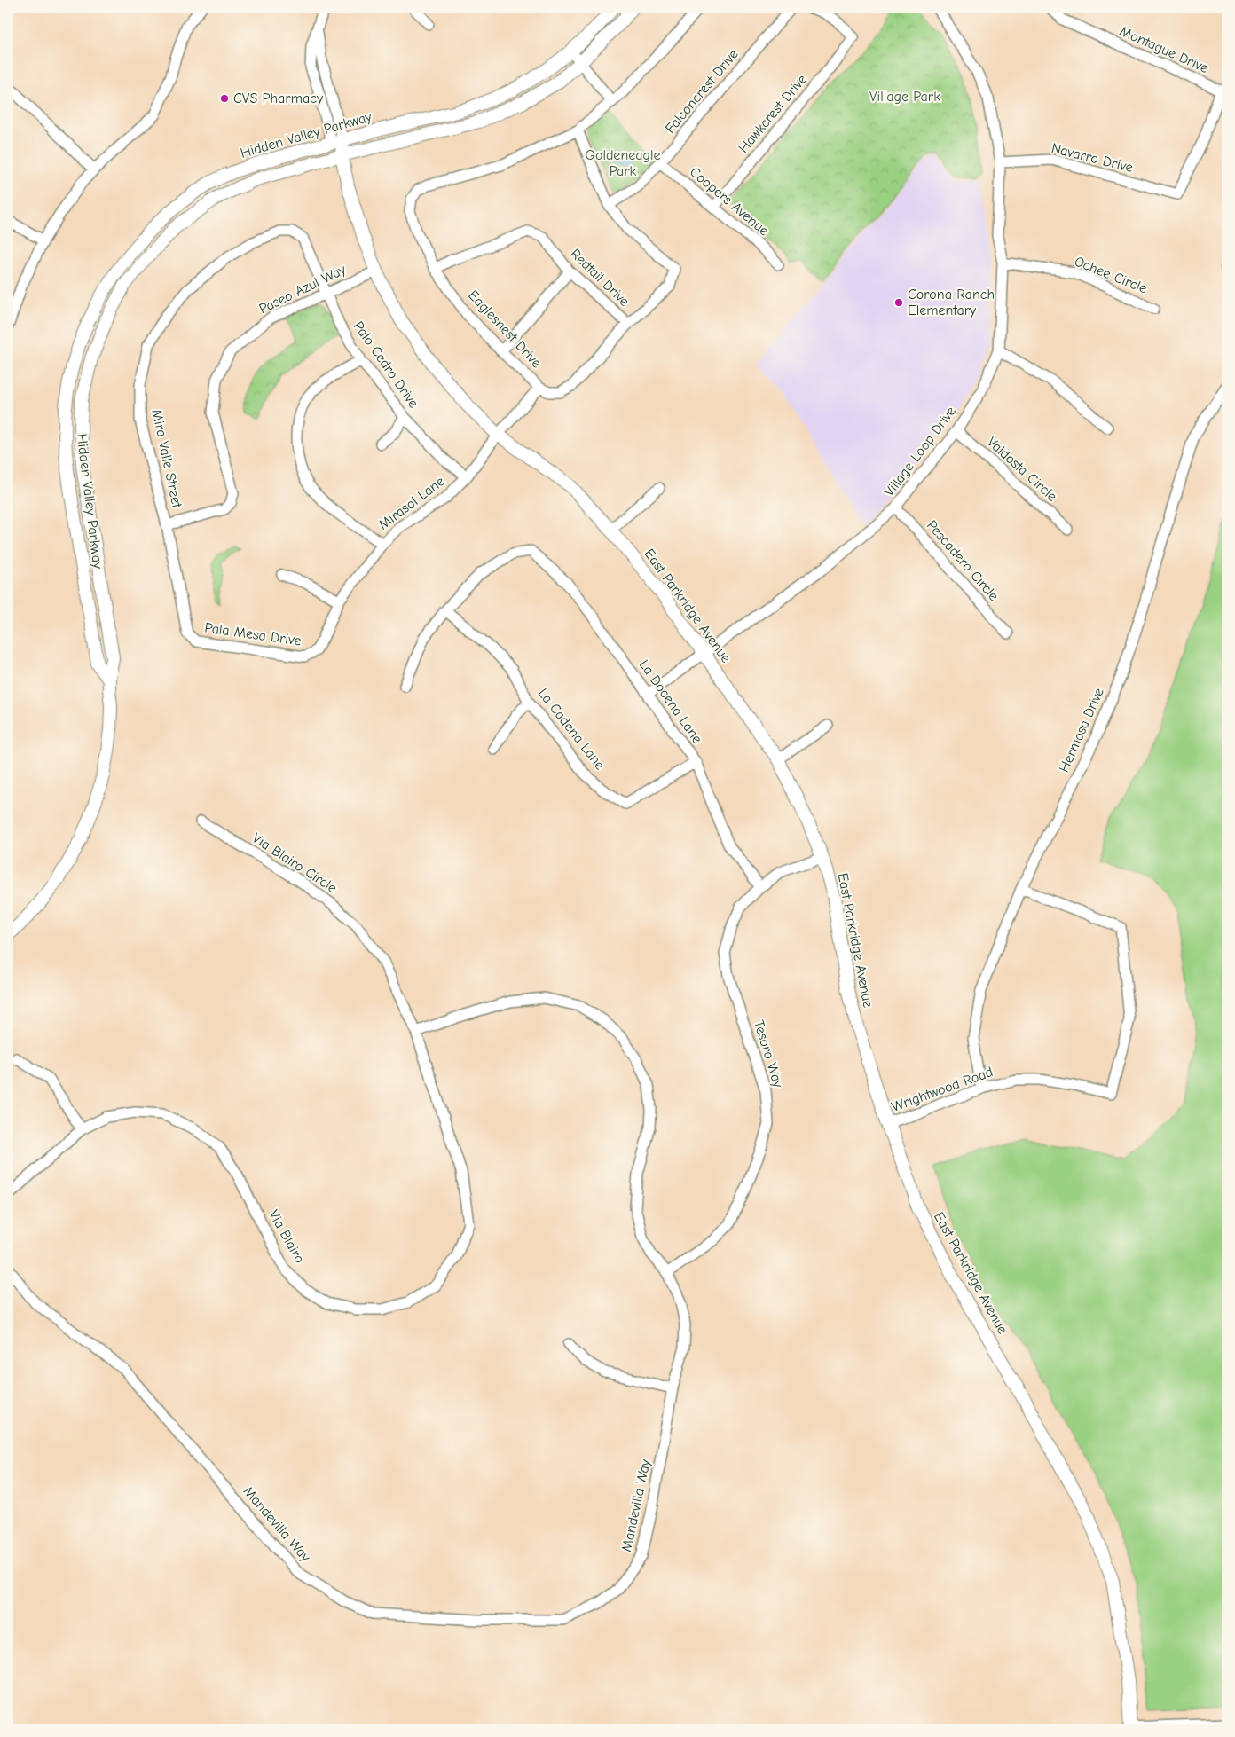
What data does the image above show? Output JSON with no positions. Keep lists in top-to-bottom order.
{
  "streets": {
    "main road": ["Hidden Valley Parkway", "East Parkridge Avenue"],
    "street": [
      "Montague Drive",
      "Falconcrest Drive",
      "Hawkcrest Drive",
      "Navarro Drive",
      "Coopers Avenue",
      "Ochee Circle",
      "Redtail Drive",
      "Paseo Azul Way",
      "Eaglesnest Drive",
      "Palo Cedro Drive",
      "Village Loop Drive",
      "Mira Valle Street",
      "Valdosta Circle",
      "Mirasol Lane",
      "Pescadero Circle",
      "Pala Mesa Drive",
      "La Docena Lane",
      "La Cadena Lane",
      "Hermosa Drive",
      "Via Blairo Circle",
      "Tesoro Way",
      "Wrightwood Road",
      "Via Blairo",
      "Mandevilla Way"
    ]
  },
  "crossings": [
    ["Montague Drive", "Navarro Drive"],
    ["Falconcrest Drive", "Coopers Avenue"],
    ["Hawkcrest Drive", "Coopers Avenue"],
    ["Hidden Valley Parkway", "East Parkridge Avenue"],
    ["Navarro Drive", "Village Loop Drive"],
    ["Ochee Circle", "Village Loop Drive"],
    ["Redtail Drive", "Eaglesnest Drive"],
    ["Paseo Azul Way", "Palo Cedro Drive"],
    ["Paseo Azul Way", "Mira Valle Street"],
    ["Paseo Azul Way", "East Parkridge Avenue"],
    ["Eaglesnest Drive", "Mirasol Lane"],
    ["Palo Cedro Drive", "Mira Valle Street"],
    ["Palo Cedro Drive", "Mirasol Lane"],
    ["Village Loop Drive", "Valdosta Circle"],
    ["Village Loop Drive", "Pescadero Circle"],
    ["Village Loop Drive", "East Parkridge Avenue"],
    ["Village Loop Drive", "La Docena Lane"],
    ["Mira Valle Street", "Pala Mesa Drive"],
    ["Mirasol Lane", "East Parkridge Avenue"],
    ["Mirasol Lane", "Pala Mesa Drive"],
    ["East Parkridge Avenue", "Tesoro Way"],
    ["East Parkridge Avenue", "Wrightwood Road"],
    ["La Docena Lane", "La Cadena Lane"],
    ["La Docena Lane", "Tesoro Way"],
    ["Hermosa Drive", "Wrightwood Road"],
    ["Via Blairo Circle", "Via Blairo"],
    ["Via Blairo Circle", "Mandevilla Way"],
    ["Tesoro Way", "Mandevilla Way"],
    ["Via Blairo", "Mandevilla Way"]
  ],
  "parks": ["Village Park", "Goldeneagle Park"],
  "places": ["CVS Pharmacy", "Corona Ranch Elementary"]
}
